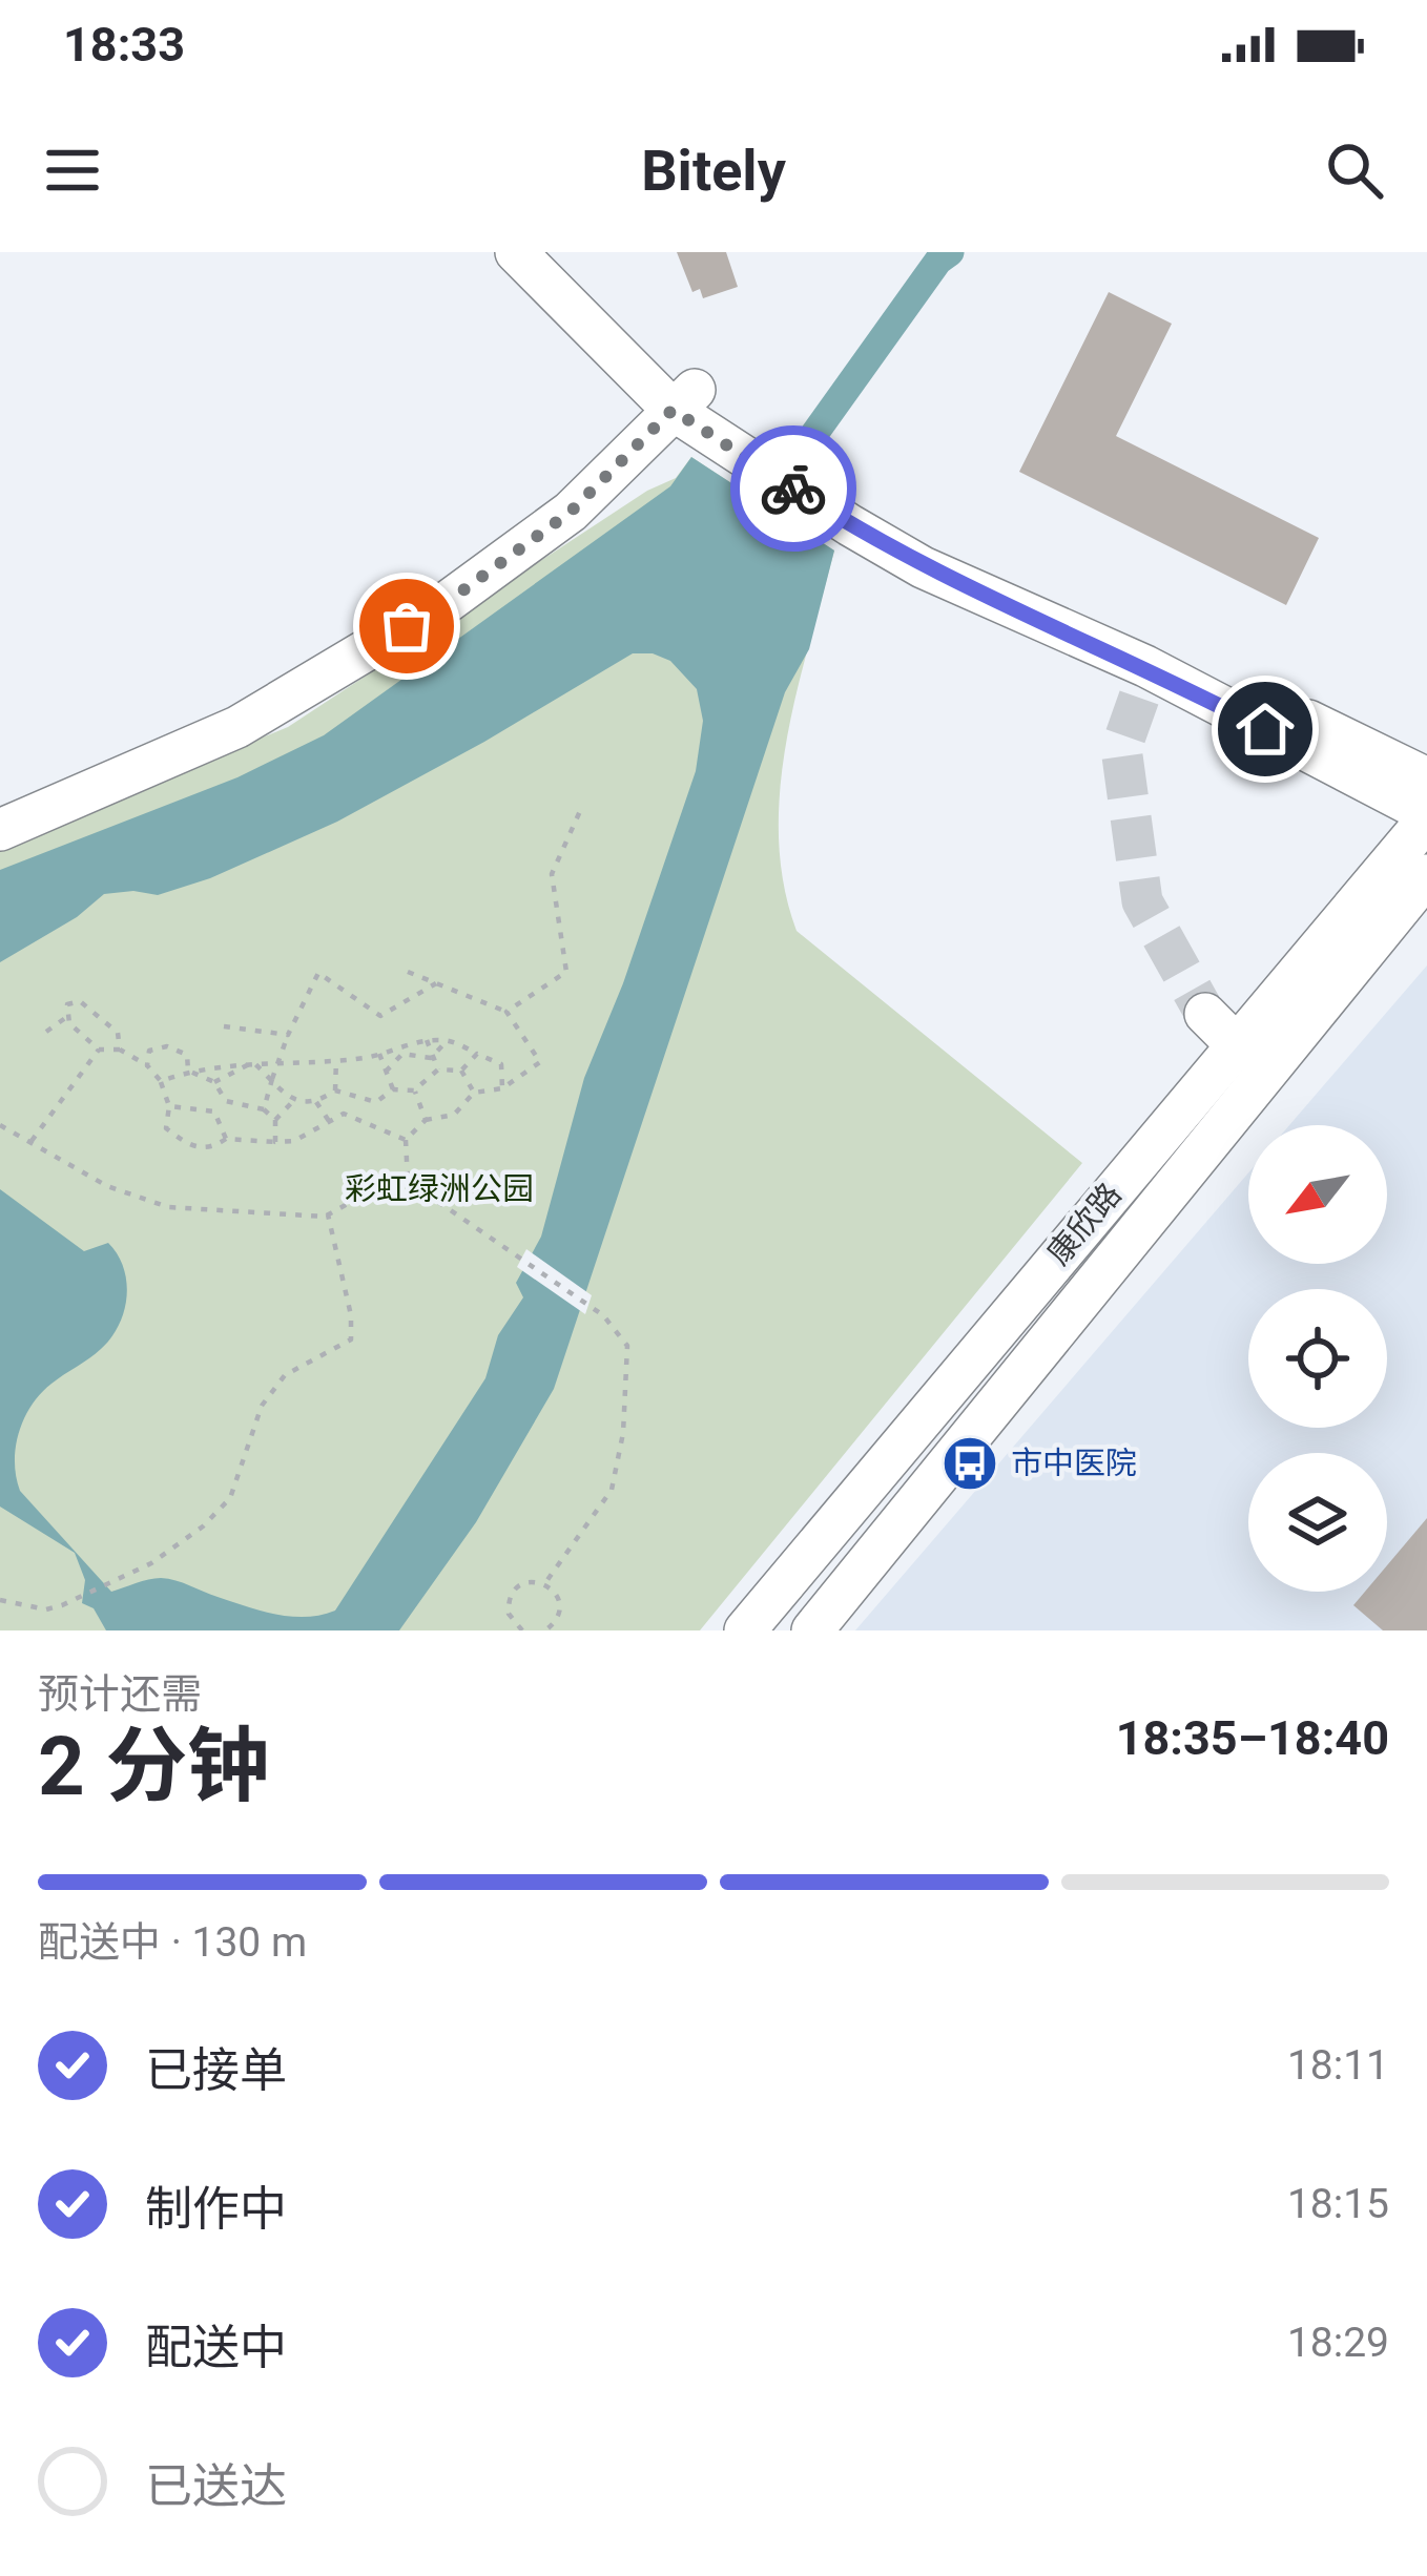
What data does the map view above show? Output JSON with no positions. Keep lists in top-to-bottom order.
{
  "streets": {
    "street": ["康欣路"]
  },
  "parks": ["彩虹绿洲公园"],
  "places": {
    "bus stop": ["市中医院"]
  },
  "north": "bottom left",
  "page": {
    "status": "18:33",
    "header": "Bitely",
    "heading": ["2 分钟", "预计还需", "18:35–18:40"],
    "bar": "配送中 · 130 m",
    "list": [
      ["已接单", "18:11"],
      ["制作中", "18:15"],
      ["配送中", "18:29"],
      "已送达"
    ]
  }
}
